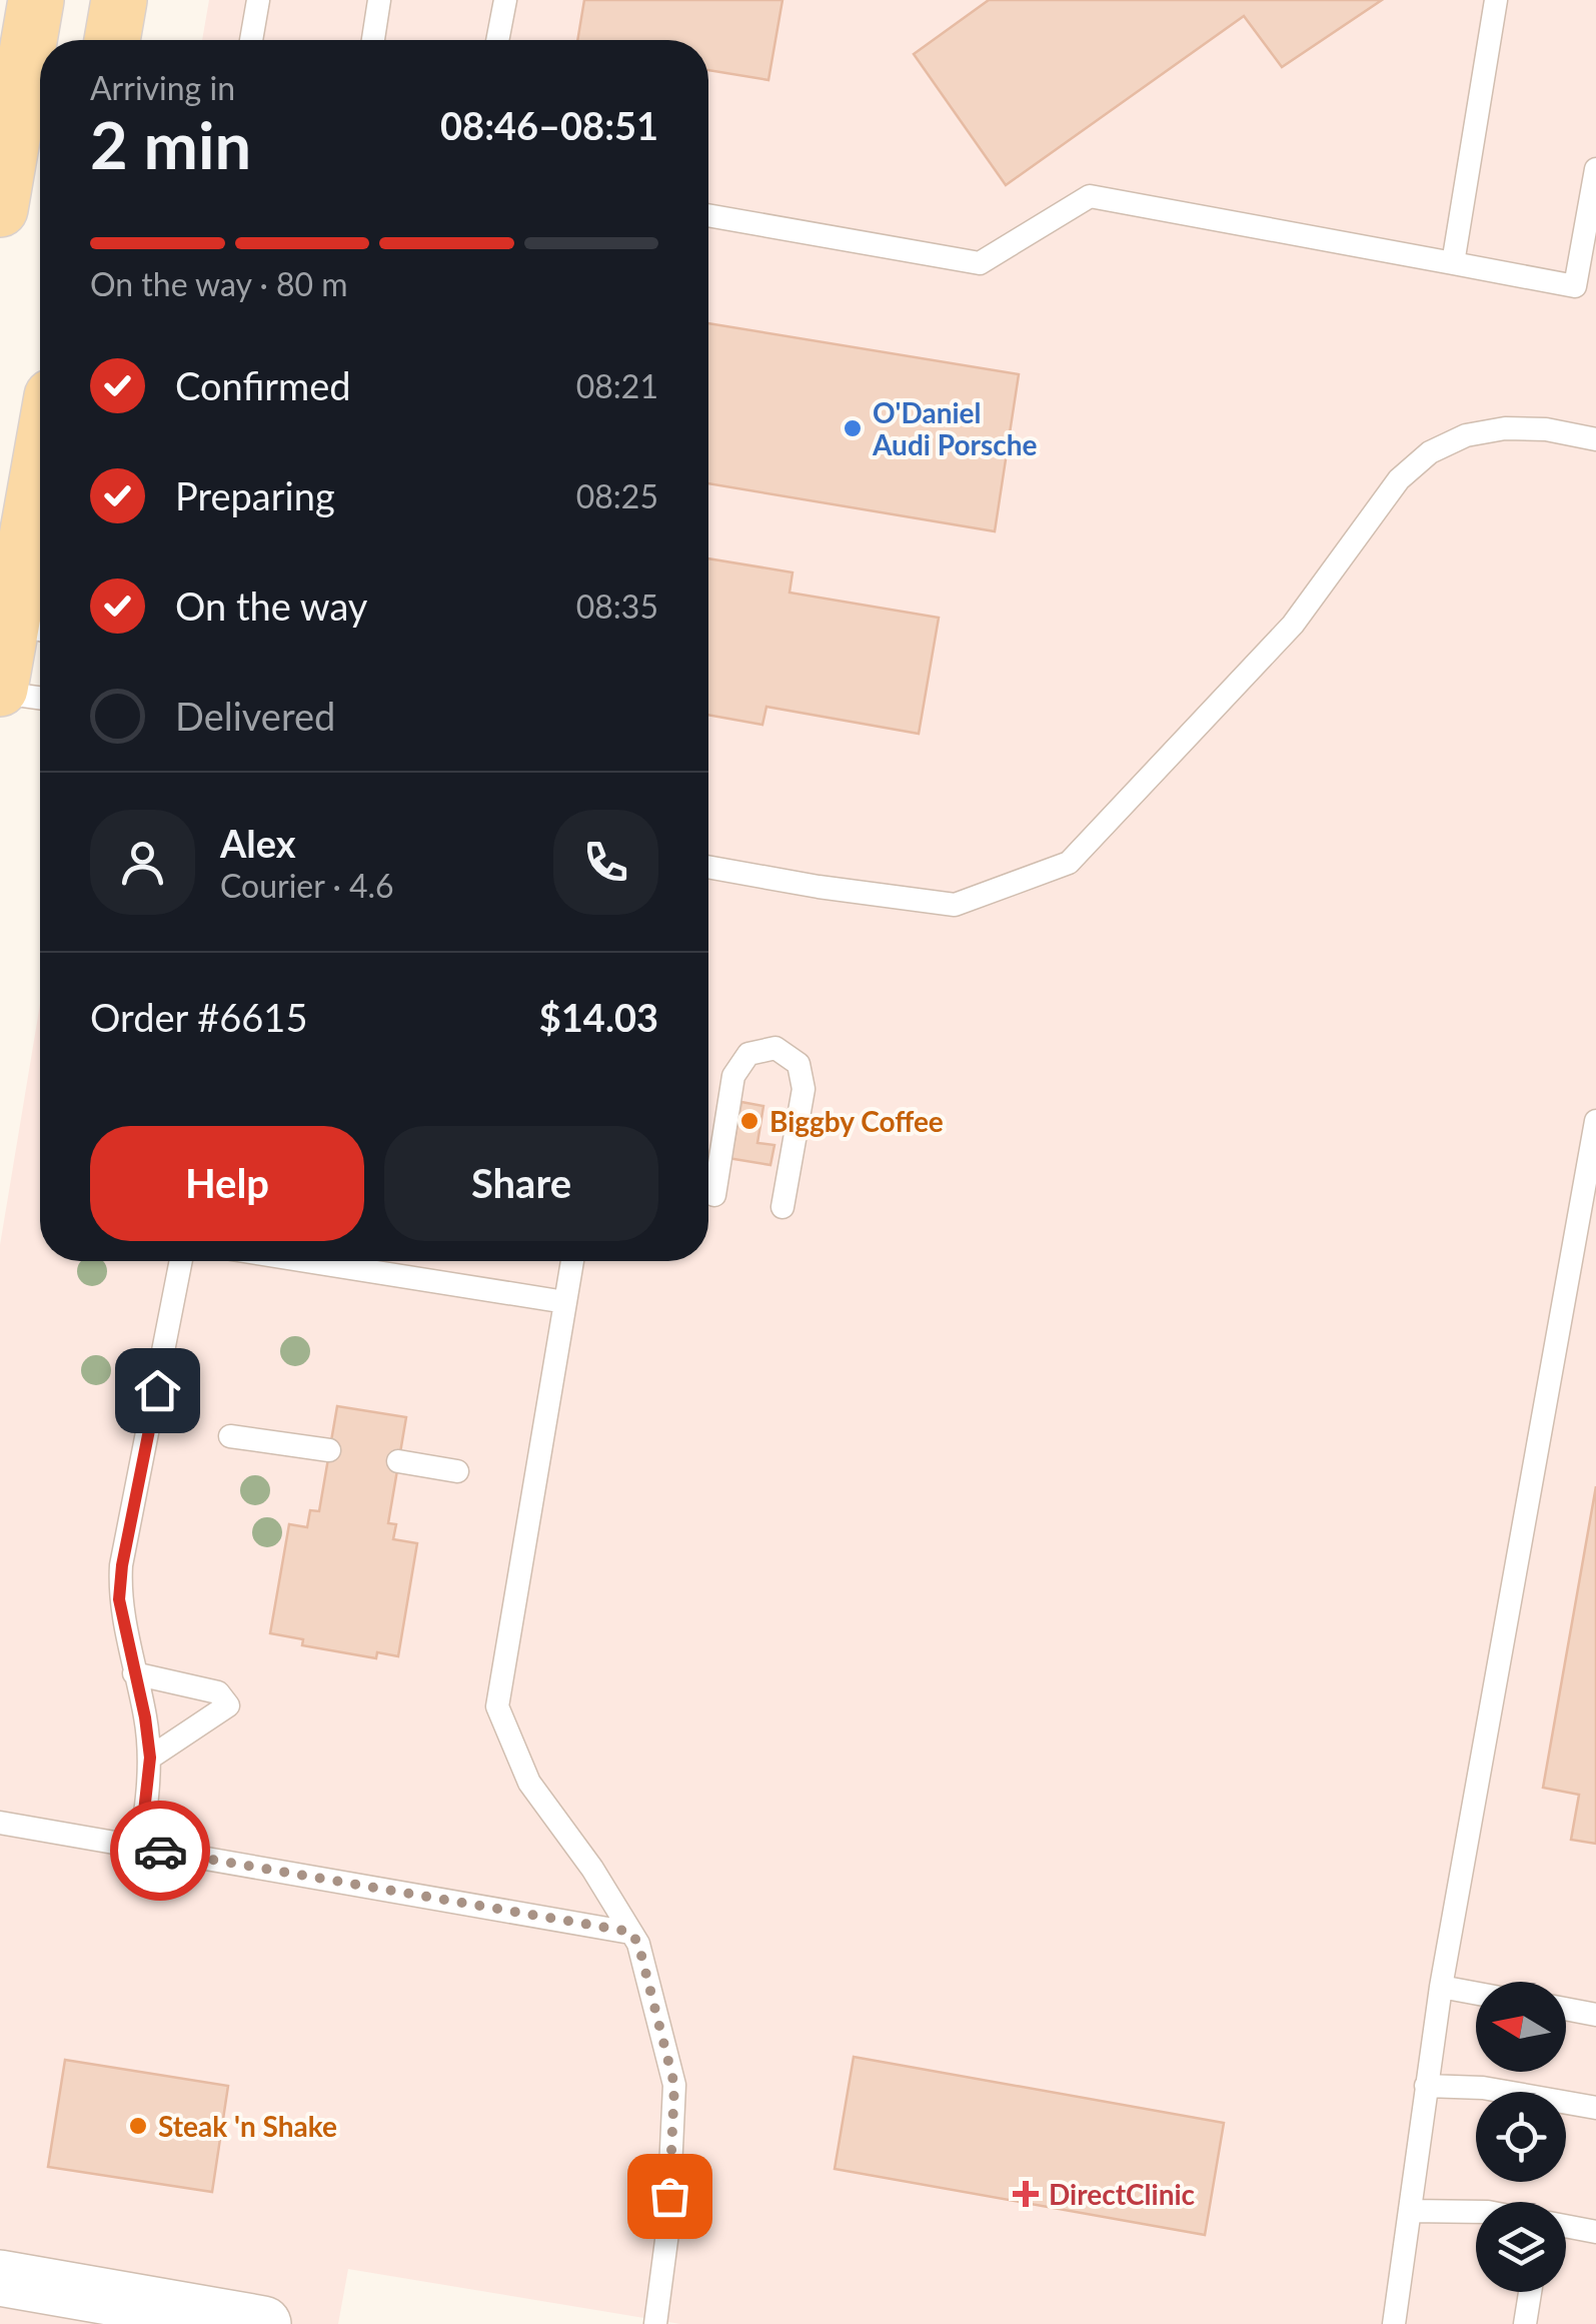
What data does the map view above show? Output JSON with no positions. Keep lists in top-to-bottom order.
{
  "places": {
    "other": ["O'Daniel Audi Porsche", "Biggby Coffee", "Steak 'n Shake"],
    "health": ["DirectClinic"]
  },
  "north": "left",
  "page": {
    "heading": ["2 min", "Arriving in", "08:46–08:51"],
    "panel": [
      "Alex",
      "Courier · 4.6",
      "Order #6615",
      "$14.03"
    ],
    "bar": "On the way · 80 m",
    "list": [
      ["Confirmed", "08:21"],
      ["Preparing", "08:25"],
      ["On the way", "08:35"],
      "Delivered"
    ],
    "buttons": ["Help", "Share"]
  }
}
